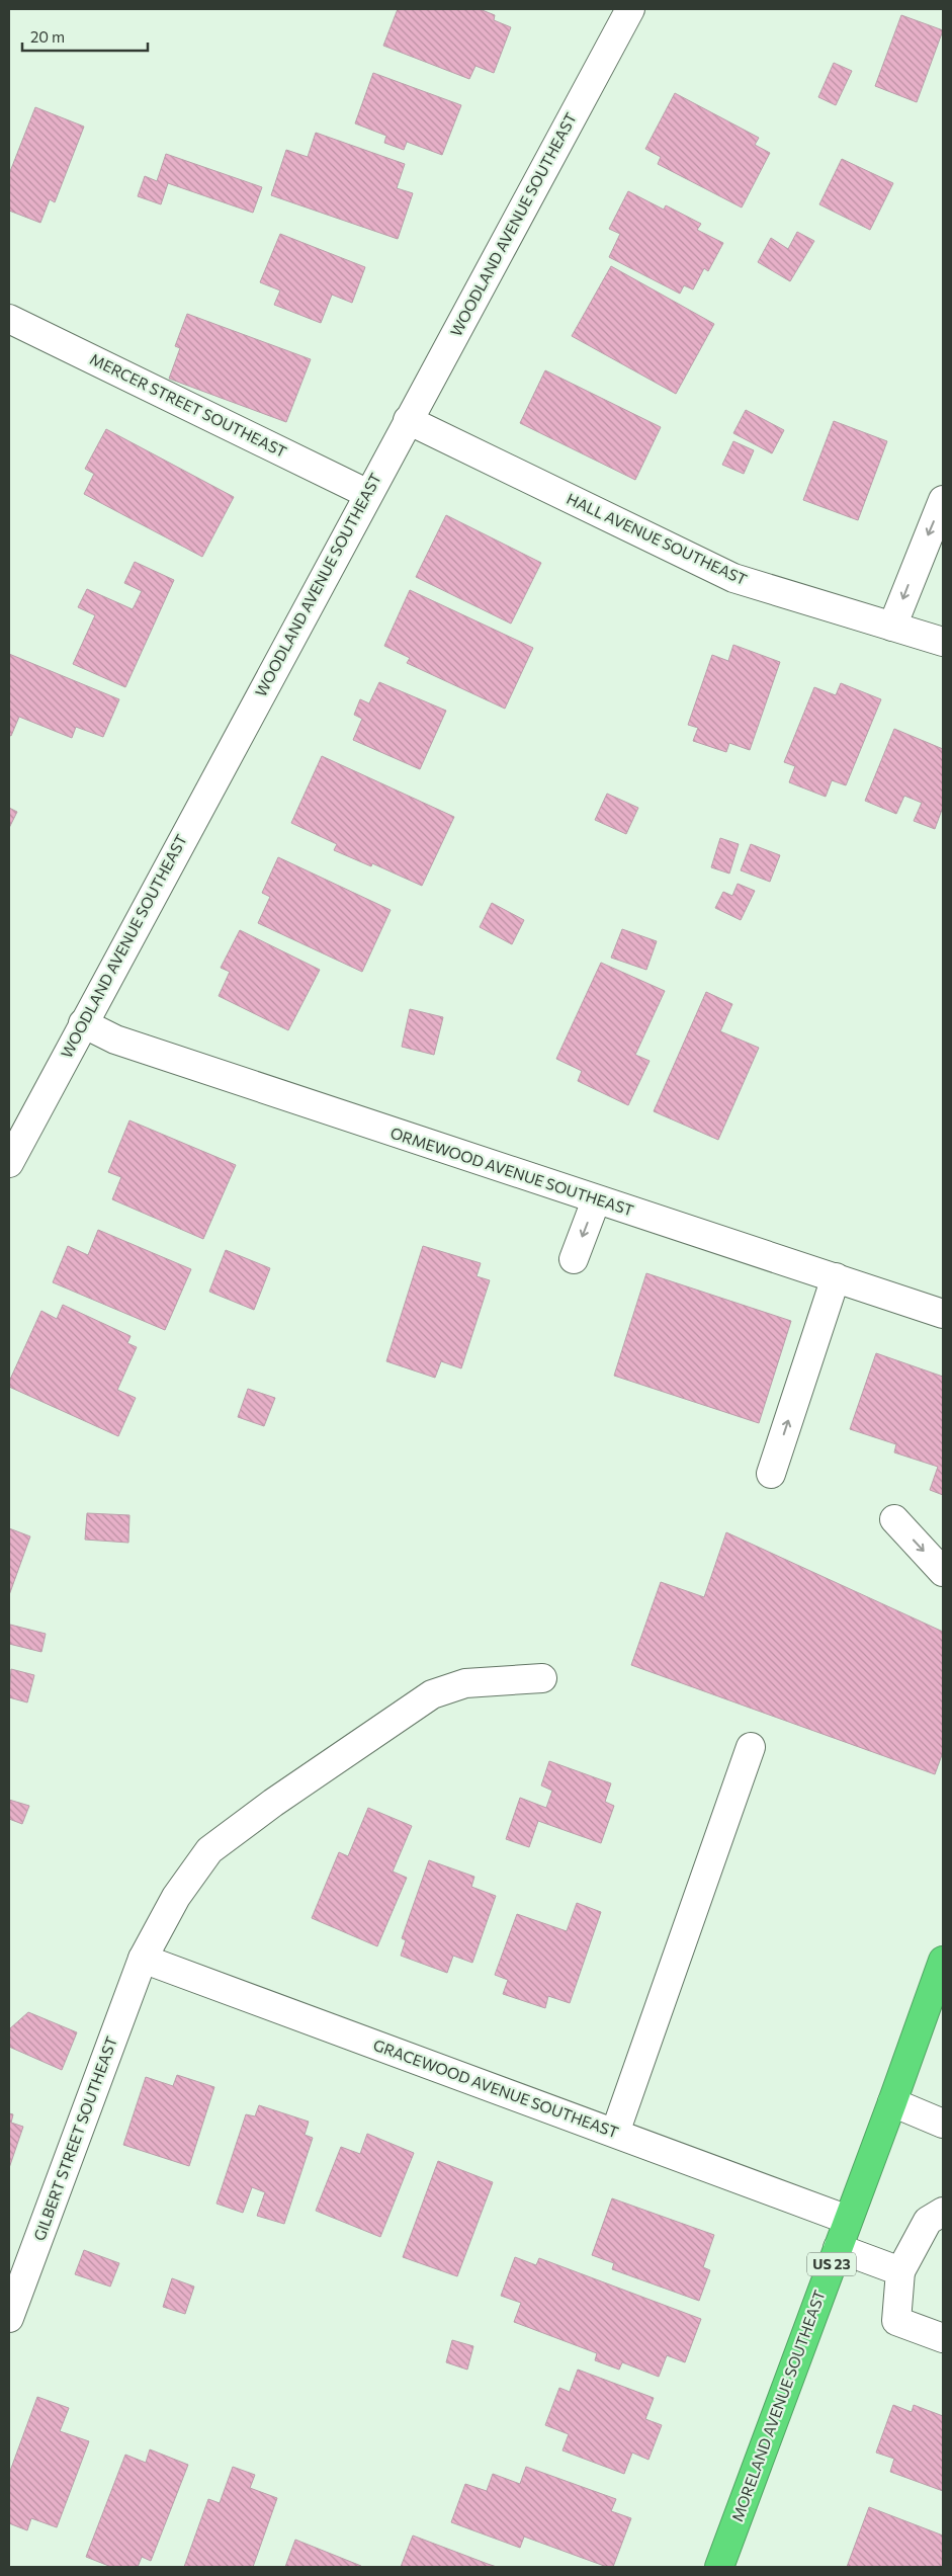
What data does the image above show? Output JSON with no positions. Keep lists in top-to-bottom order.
{
  "streets": {
    "highway": ["US 23", "MORELAND AVENUE SOUTHEAST"],
    "street": [
      "WOODLAND AVENUE SOUTHEAST",
      "MERCER STREET SOUTHEAST",
      "HALL AVENUE SOUTHEAST",
      "ORMEWOOD AVENUE SOUTHEAST",
      "GRACEWOOD AVENUE SOUTHEAST",
      "GILBERT STREET SOUTHEAST"
    ]
  },
  "crossings": [
    ["WOODLAND AVENUE SOUTHEAST", "MERCER STREET SOUTHEAST"],
    ["WOODLAND AVENUE SOUTHEAST", "HALL AVENUE SOUTHEAST"],
    ["WOODLAND AVENUE SOUTHEAST", "ORMEWOOD AVENUE SOUTHEAST"],
    ["GRACEWOOD AVENUE SOUTHEAST", "GILBERT STREET SOUTHEAST"],
    ["GRACEWOOD AVENUE SOUTHEAST", "MORELAND AVENUE SOUTHEAST"]
  ],
  "scale_bar": "20 m"
}
